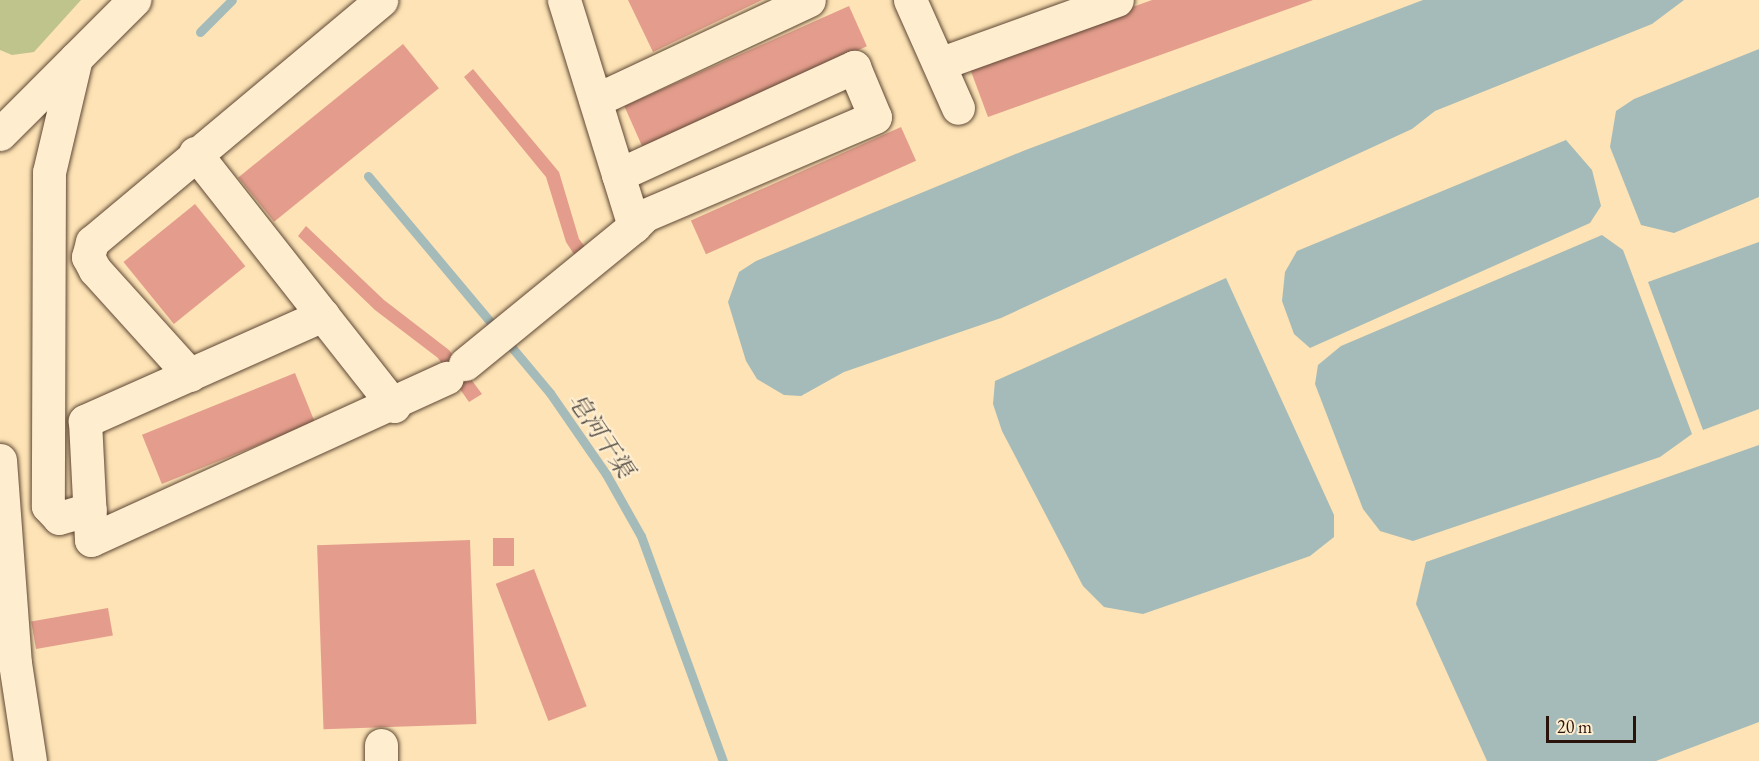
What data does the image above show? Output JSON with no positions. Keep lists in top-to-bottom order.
{
  "water": ["皂河干渠"],
  "scale_bar": "20 m"
}
